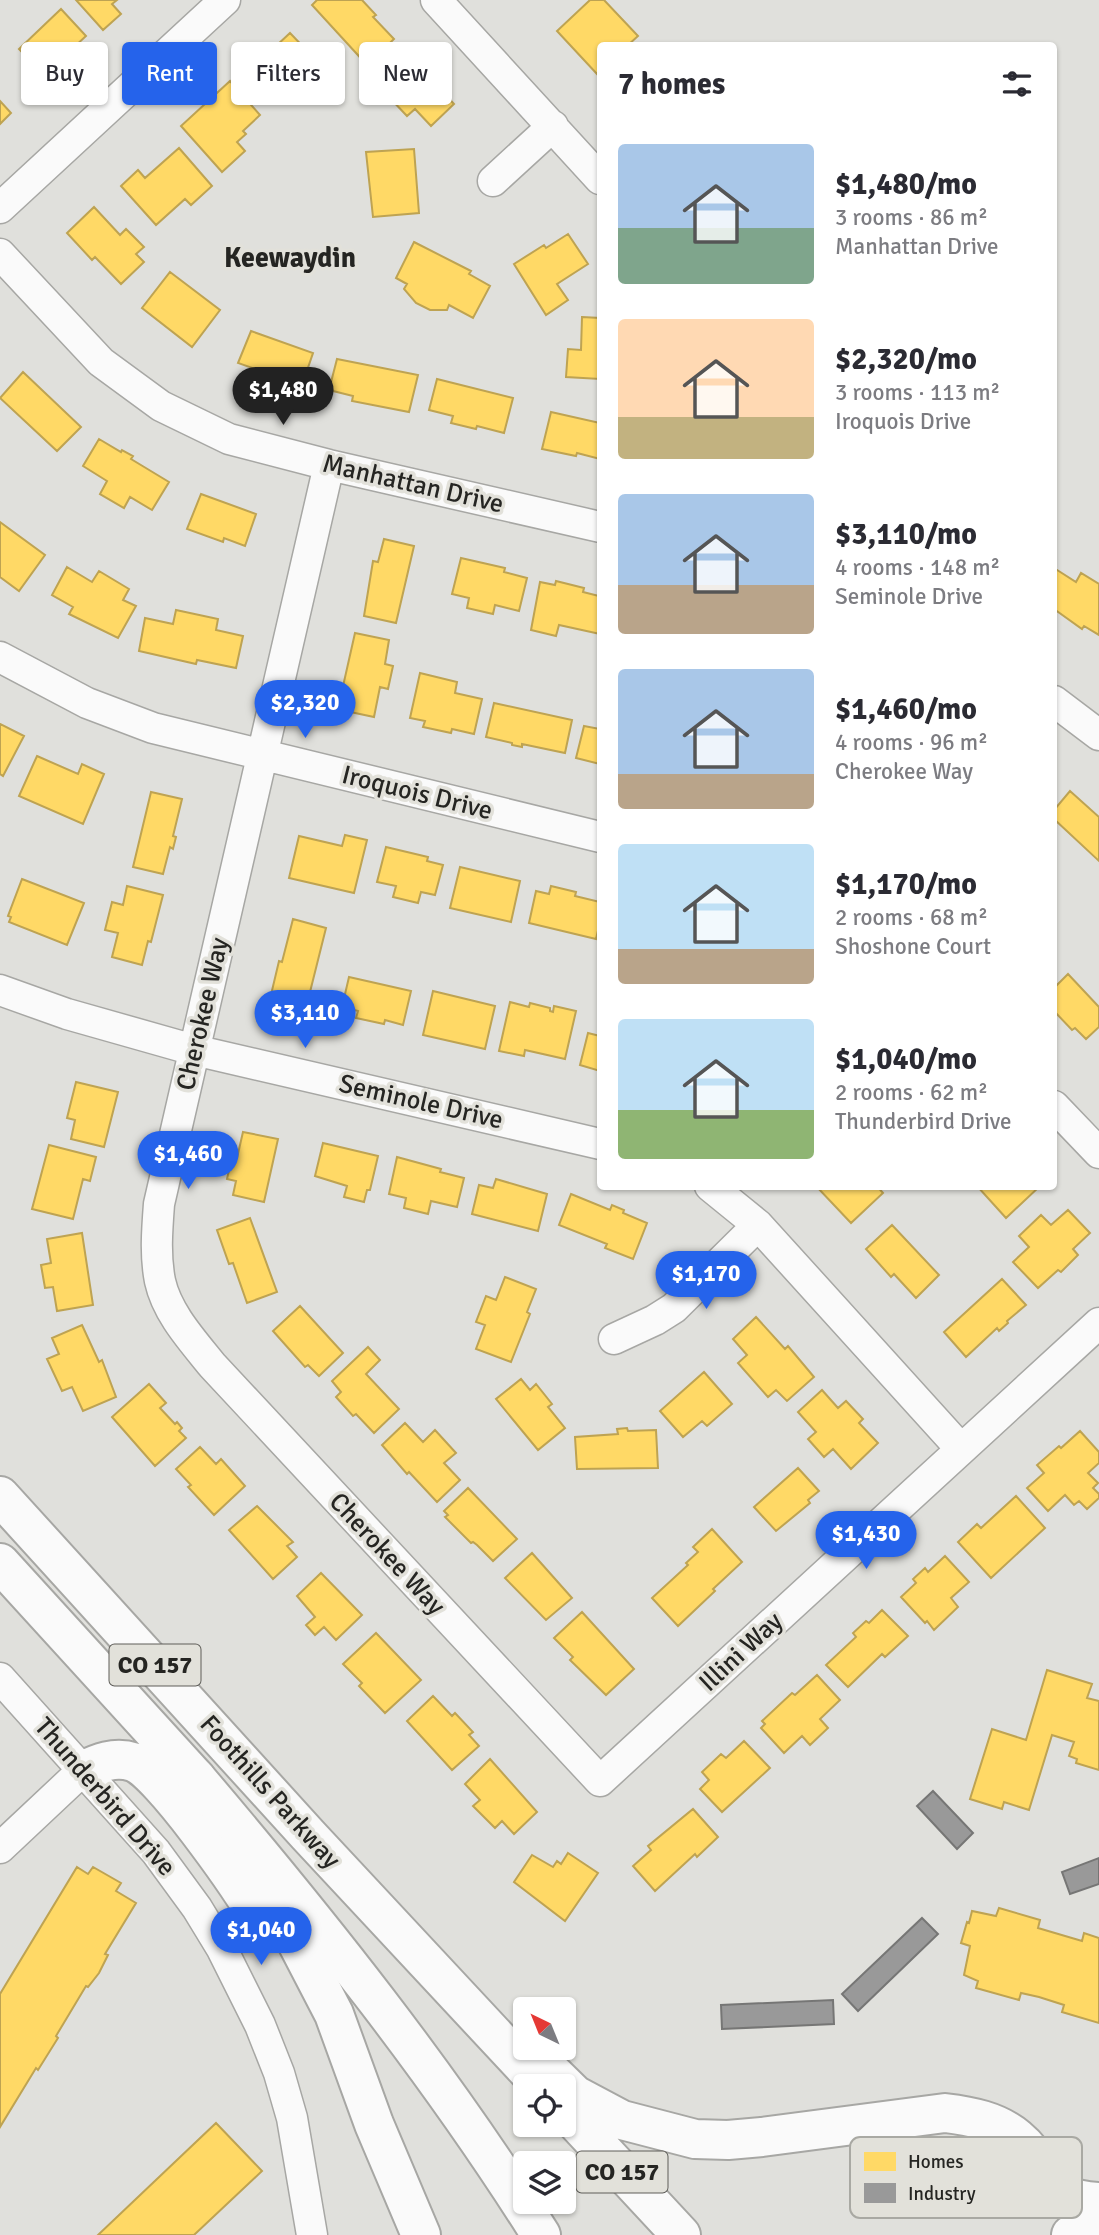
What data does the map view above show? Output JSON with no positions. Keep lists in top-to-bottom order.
{
  "streets": {
    "highway": ["CO 157", "Foothills Parkway"],
    "street": [
      "Manhattan Drive",
      "Iroquois Drive",
      "Cherokee Way",
      "Seminole Drive",
      "Illini Way",
      "Thunderbird Drive"
    ]
  },
  "crossings": [
    ["Manhattan Drive", "Cherokee Way"],
    ["Iroquois Drive", "Cherokee Way"],
    ["Cherokee Way", "Seminole Drive"],
    ["Cherokee Way", "Illini Way"],
    ["CO 157", "Foothills Parkway"]
  ],
  "districts": ["Keewaydin"],
  "legend": ["Homes", "Industry"],
  "north": "top left",
  "page": {
    "chip": [
      "Buy",
      "Rent",
      "Filters",
      "New"
    ],
    "heading": "7 homes",
    "list": [
      {
        "name": "$1,480/mo",
        "note": "3 rooms · 86 m² · Manhattan Drive"
      },
      {
        "name": "$2,320/mo",
        "note": "3 rooms · 113 m² · Iroquois Drive"
      },
      {
        "name": "$3,110/mo",
        "note": "4 rooms · 148 m² · Seminole Drive"
      },
      {
        "name": "$1,460/mo",
        "note": "4 rooms · 96 m² · Cherokee Way"
      },
      {
        "name": "$1,170/mo",
        "note": "2 rooms · 68 m² · Shoshone Court"
      },
      {
        "name": "$1,040/mo",
        "note": "2 rooms · 62 m² · Thunderbird Drive"
      }
    ],
    "price": [
      "$1,480",
      "$2,320",
      "$3,110",
      "$1,460",
      "$1,170",
      "$1,430",
      "$1,040"
    ]
  }
}
